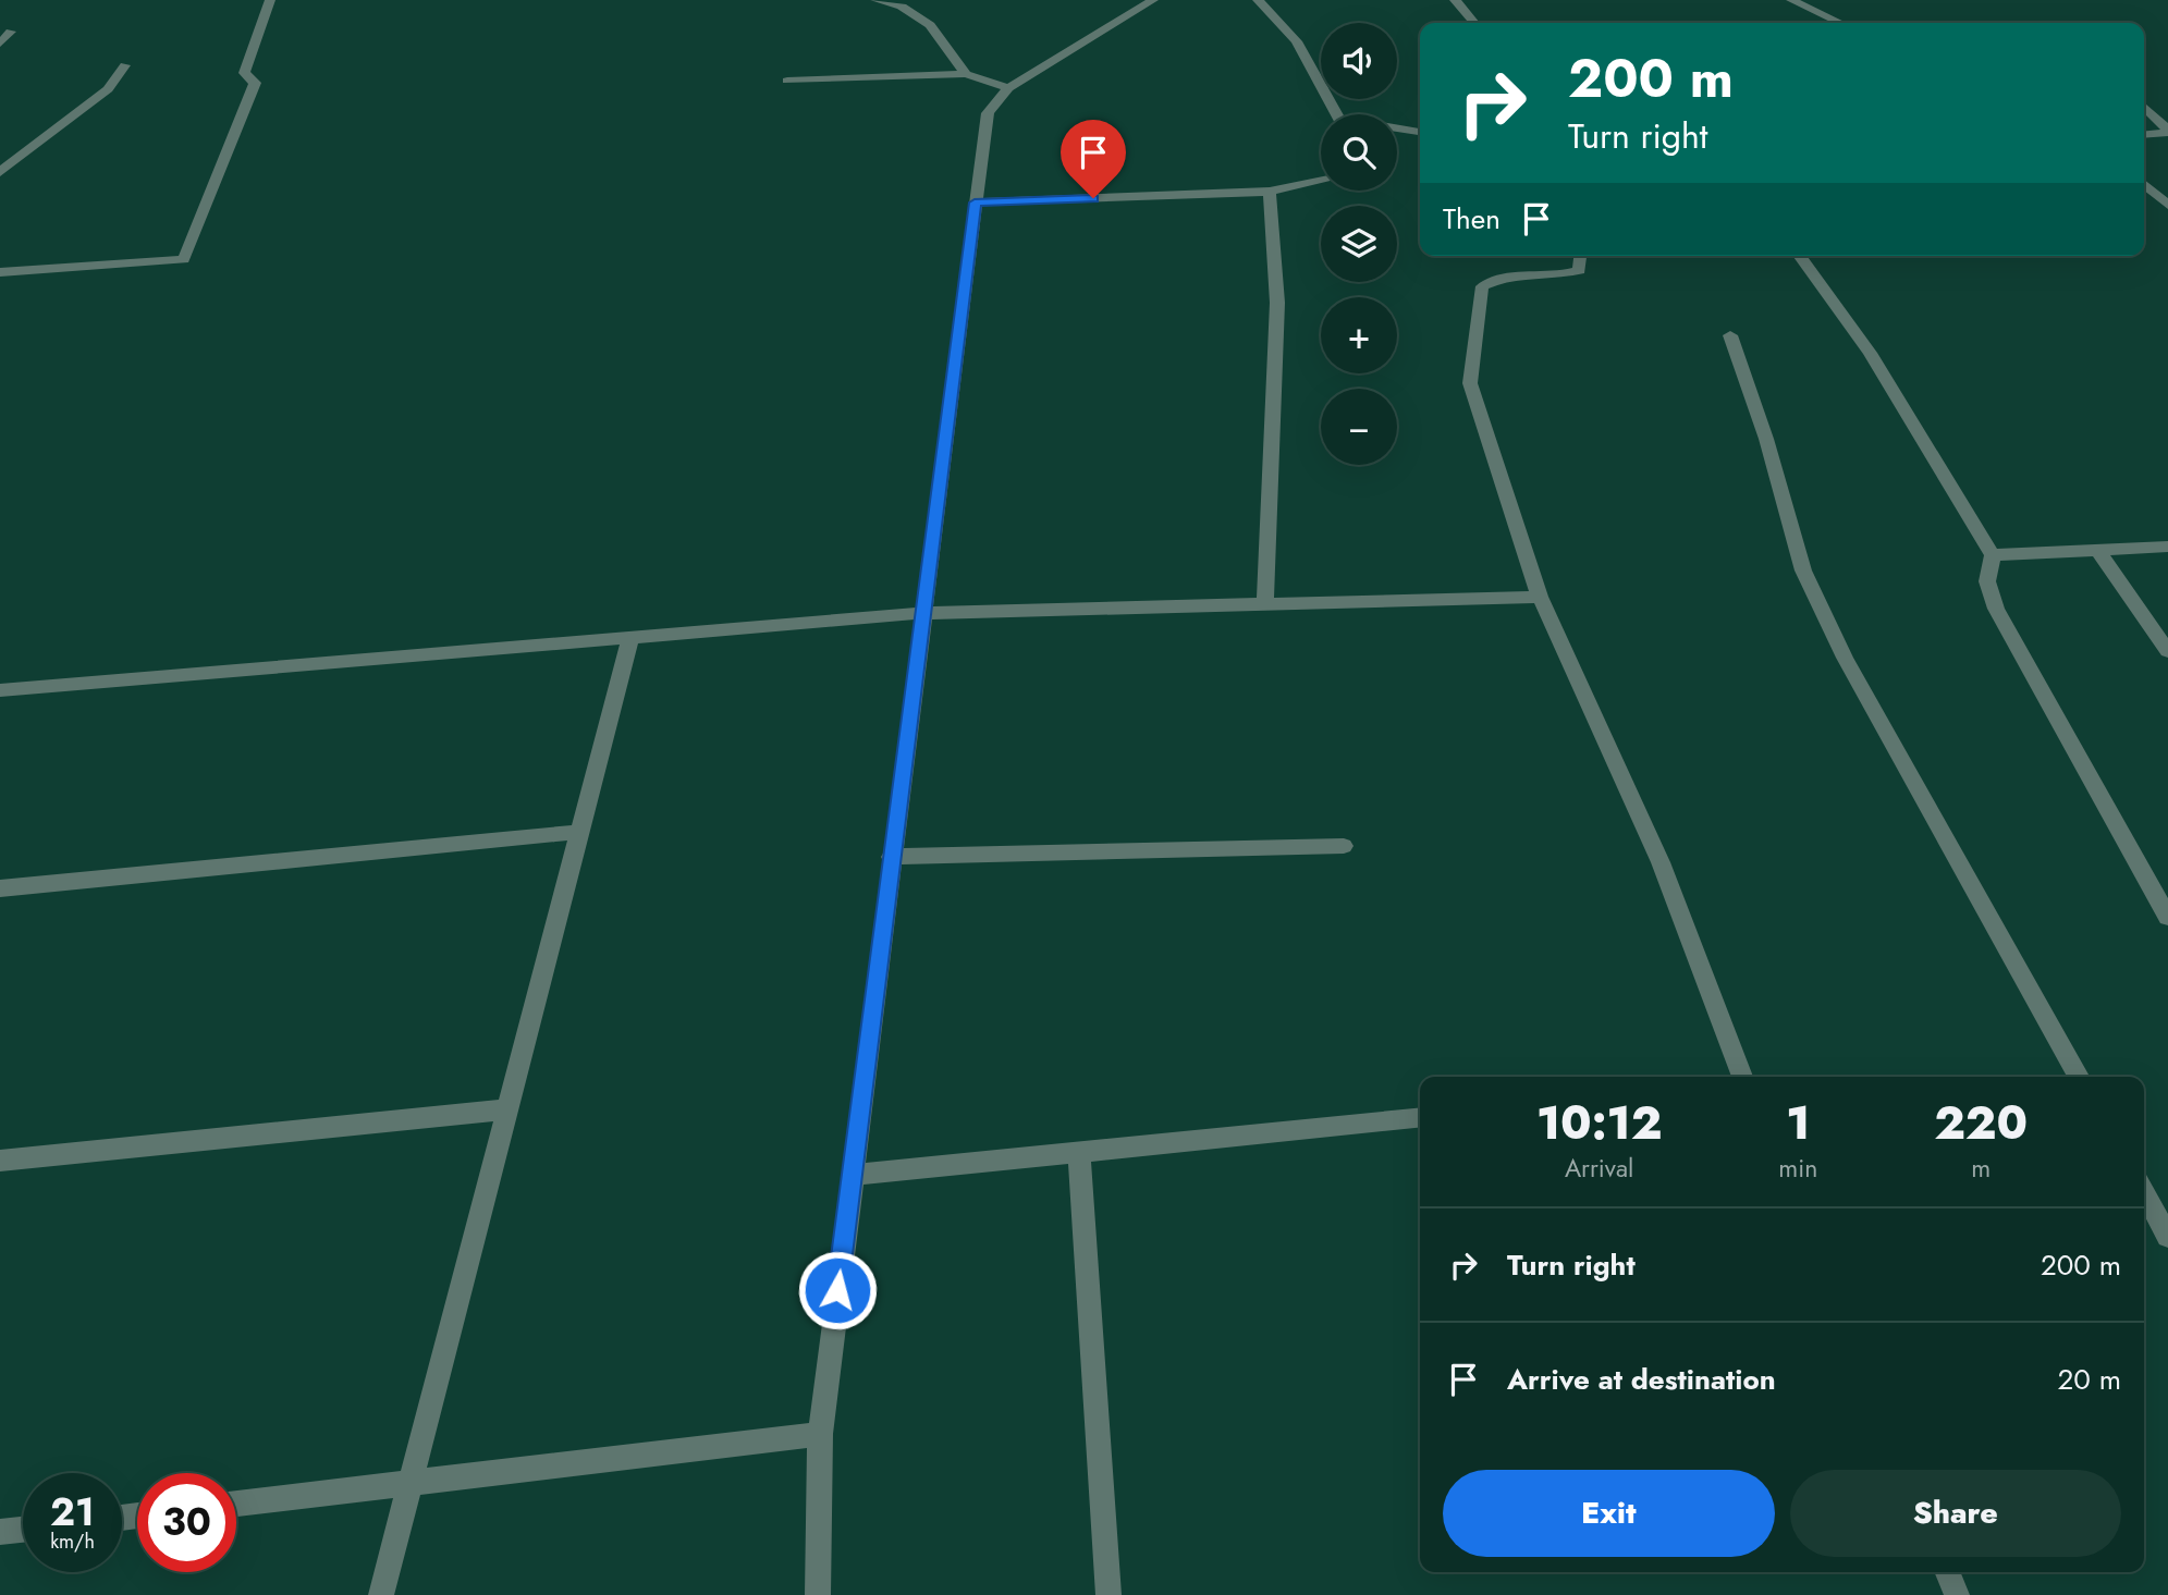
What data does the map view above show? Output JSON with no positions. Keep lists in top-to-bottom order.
{
  "page": {
    "map_buttons": ["+", "−"],
    "turn": ["200 m", "Turn right"],
    "then": "Then",
    "eta": [
      "10:12",
      "Arrival",
      "1",
      "min",
      "220",
      "m"
    ],
    "list": [
      {
        "name": "Turn right",
        "value": "200 m"
      },
      {
        "name": "Arrive at destination",
        "value": "20 m"
      }
    ],
    "buttons": ["Exit", "Share"],
    "speed": "21 km/h",
    "limit": "30"
  }
}
